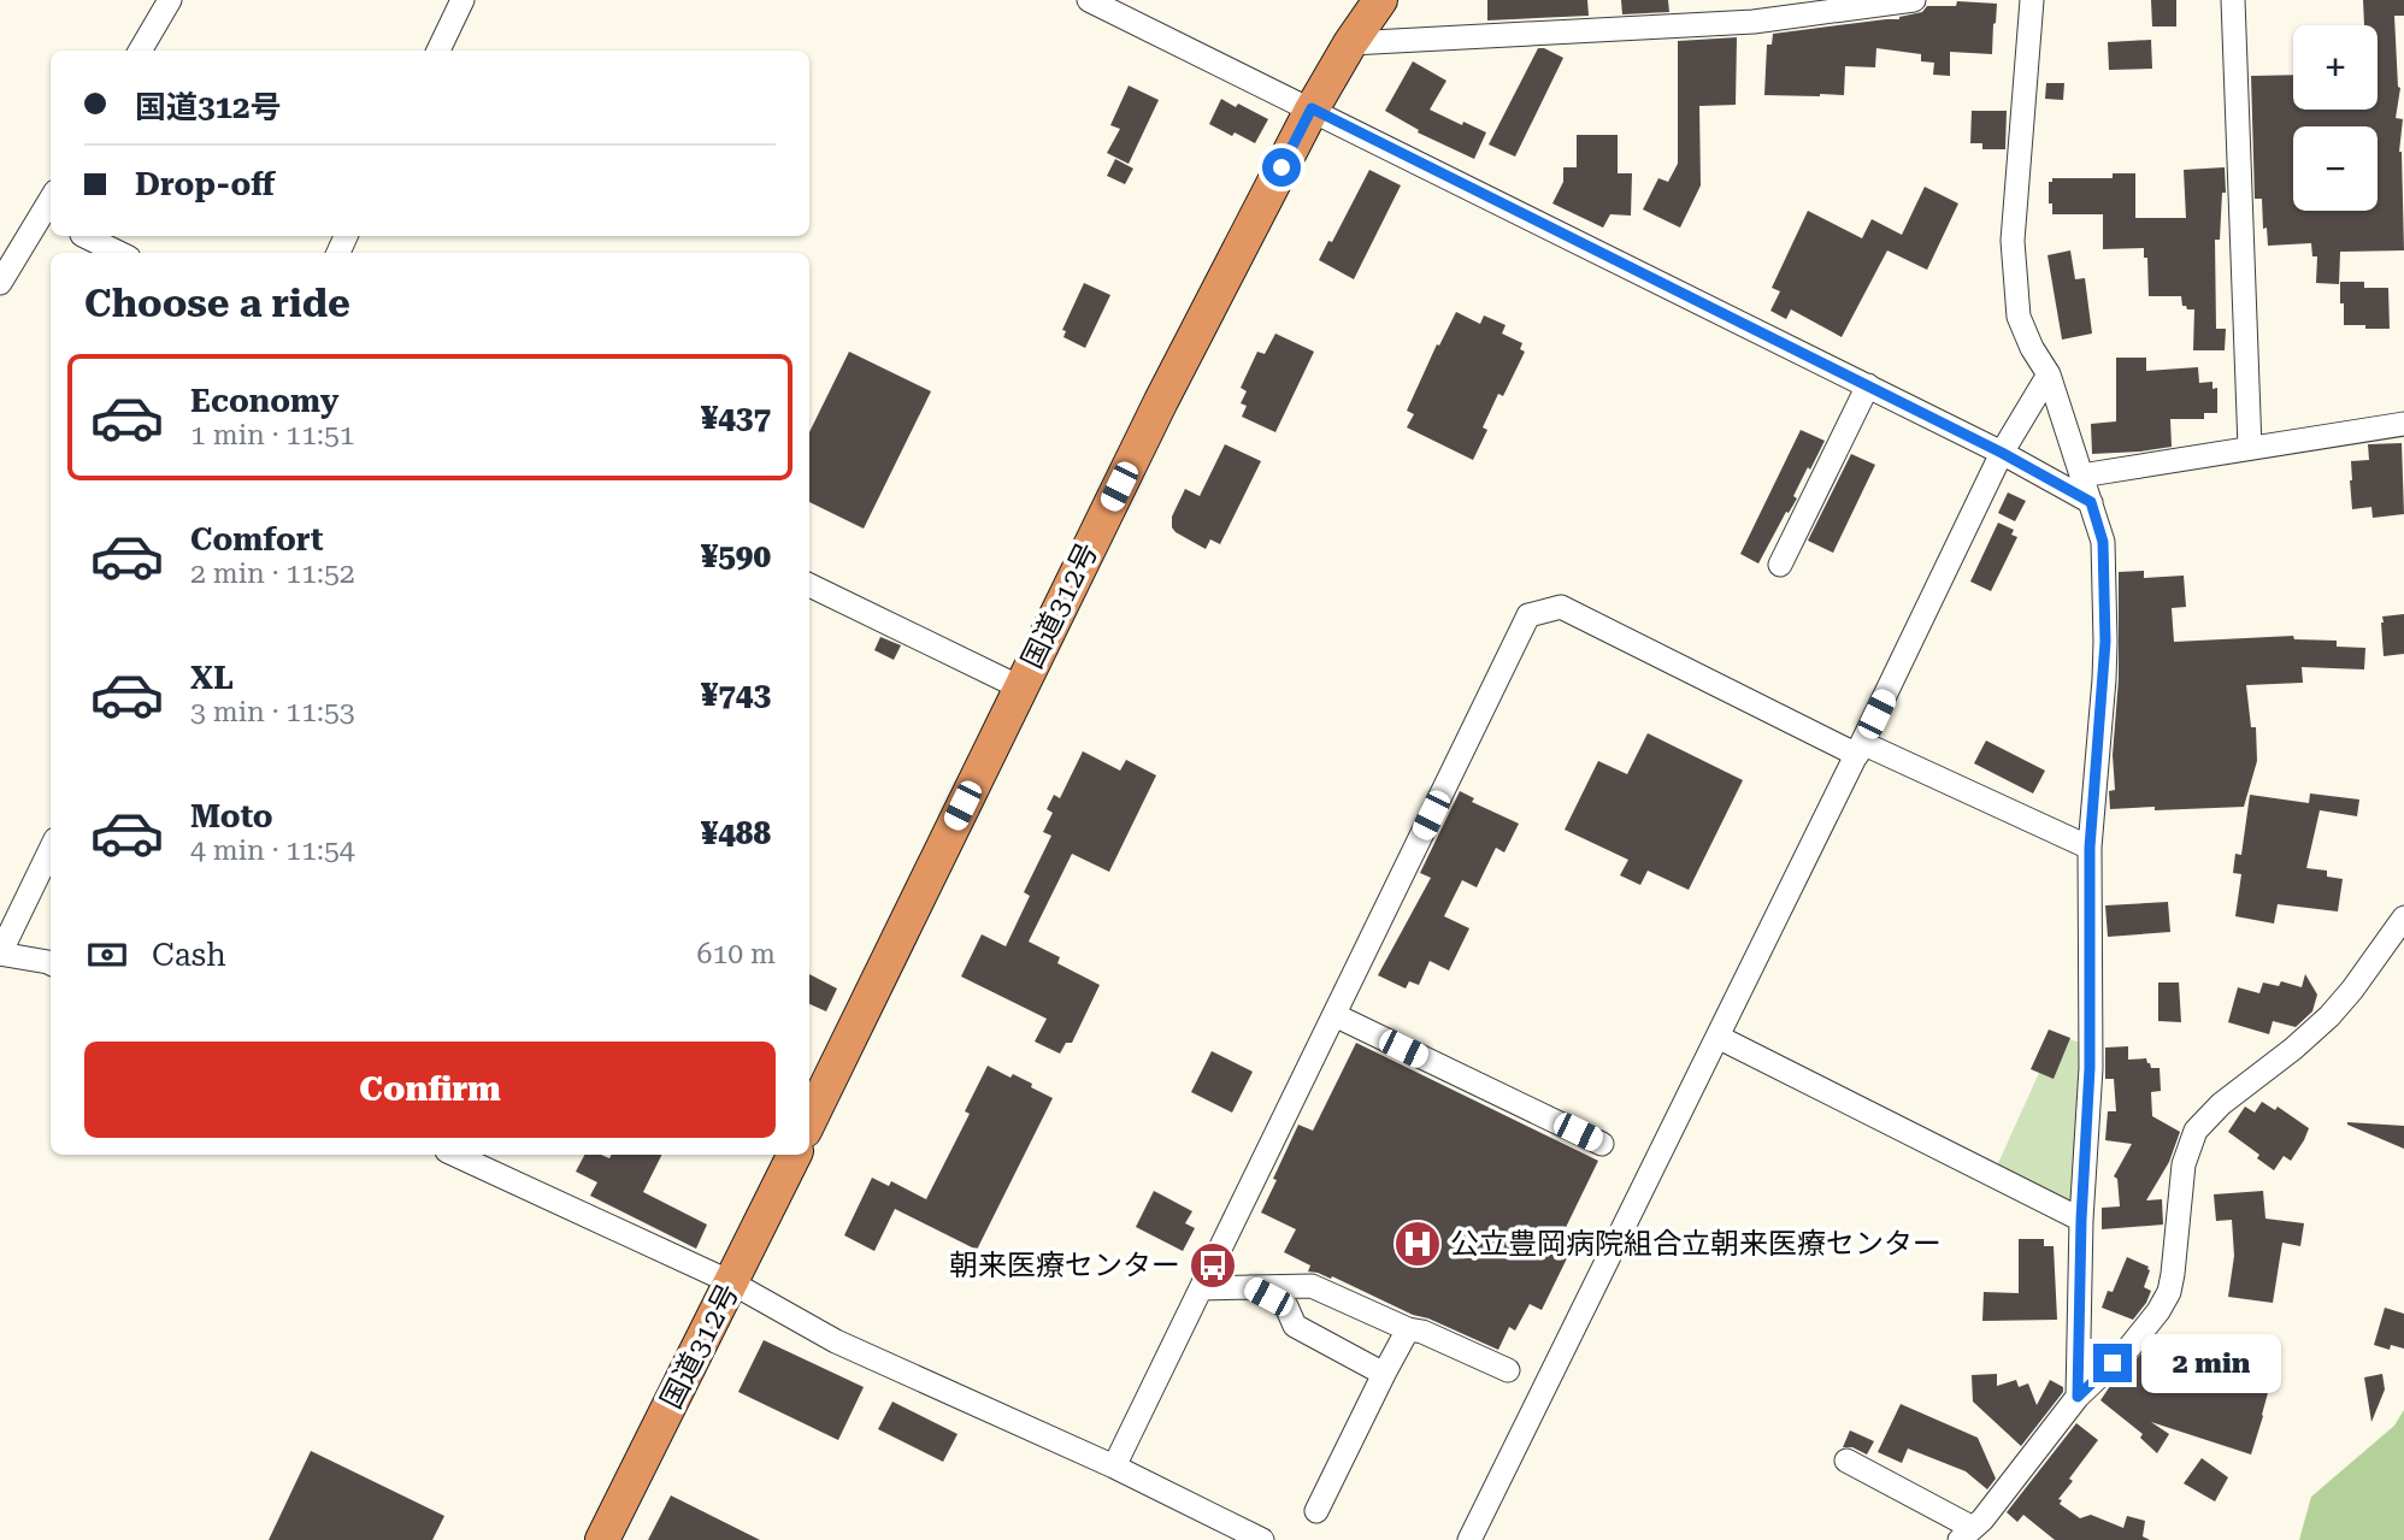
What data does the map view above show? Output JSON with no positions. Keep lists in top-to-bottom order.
{
  "streets": {
    "highway": ["国道312号"]
  },
  "places": {
    "hospital": ["公立豊岡病院組合立朝来医療センター"],
    "bus stop": ["朝来医療センター"]
  },
  "page": {
    "map_buttons": ["+", "−"],
    "banner": ["国道312号", "Drop-off"],
    "heading": "Choose a ride",
    "list": [
      {
        "name": "Economy",
        "note": "1 min · 11:51",
        "value": "¥437"
      },
      {
        "name": "Comfort",
        "note": "2 min · 11:52",
        "value": "¥590"
      },
      {
        "name": "XL",
        "note": "3 min · 11:53",
        "value": "¥743"
      },
      {
        "name": "Moto",
        "note": "4 min · 11:54",
        "value": "¥488"
      }
    ],
    "pay": ["Cash", "610 m"],
    "buttons": "Confirm",
    "bubble": "2 min"
  }
}
